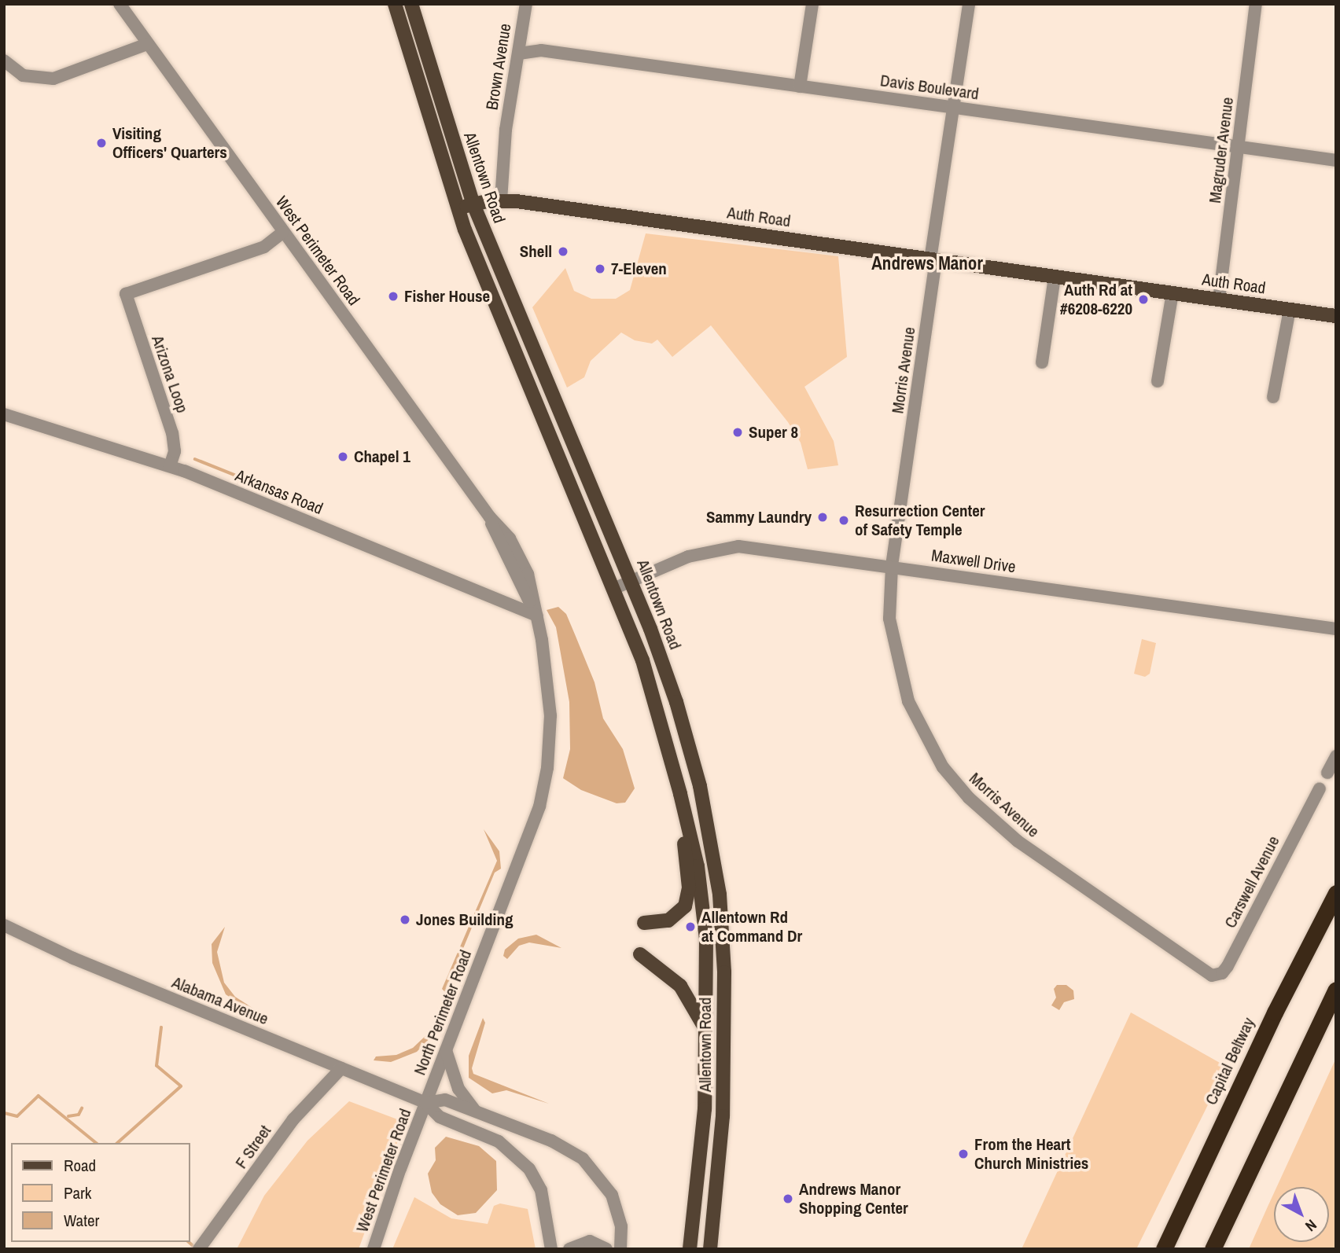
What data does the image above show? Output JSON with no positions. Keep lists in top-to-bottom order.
{
  "streets": {
    "highway": ["Capital Beltway"],
    "main road": ["Allentown Road", "Auth Road"],
    "street": [
      "Brown Avenue",
      "Davis Boulevard",
      "Magruder Avenue",
      "West Perimeter Road",
      "Morris Avenue",
      "Arizona Loop",
      "Arkansas Road",
      "Maxwell Drive",
      "Carswell Avenue",
      "Alabama Avenue",
      "North Perimeter Road",
      "F Street"
    ]
  },
  "crossings": [
    ["Brown Avenue", "Davis Boulevard"],
    ["Brown Avenue", "Auth Road"],
    ["Davis Boulevard", "Magruder Avenue"],
    ["Davis Boulevard", "Morris Avenue"],
    ["Magruder Avenue", "Auth Road"],
    ["Allentown Road", "Auth Road"],
    ["Allentown Road", "Maxwell Drive"],
    ["Auth Road", "Morris Avenue"],
    ["West Perimeter Road", "Arizona Loop"],
    ["West Perimeter Road", "Arkansas Road"],
    ["West Perimeter Road", "Alabama Avenue"],
    ["West Perimeter Road", "North Perimeter Road"],
    ["Morris Avenue", "Maxwell Drive"],
    ["Morris Avenue", "Carswell Avenue"],
    ["Arizona Loop", "Arkansas Road"],
    ["Alabama Avenue", "North Perimeter Road"],
    ["Alabama Avenue", "F Street"]
  ],
  "districts": ["Andrews Manor"],
  "places": [
    "Visiting Officers' Quarters",
    "Shell",
    "7-Eleven",
    "Fisher House",
    "Auth Rd at #6208-6220",
    "Super 8",
    "Chapel 1",
    "Sammy Laundry",
    "Resurrection Center of Safety Temple",
    "Jones Building",
    "Allentown Rd at Command Dr",
    "From the Heart Church Ministries",
    "Andrews Manor Shopping Center"
  ],
  "legend": ["Road", "Park", "Water"],
  "north": "bottom right"
}
